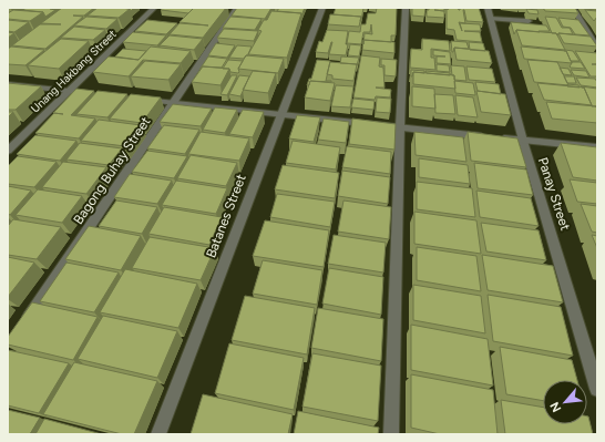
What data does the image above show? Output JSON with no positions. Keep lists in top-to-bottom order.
{
  "streets": {
    "street": [
      "Unang Hakbang Street",
      "Bagong Buhay Street",
      "Panay Street",
      "Batanes Street"
    ]
  },
  "north": "bottom left"
}
